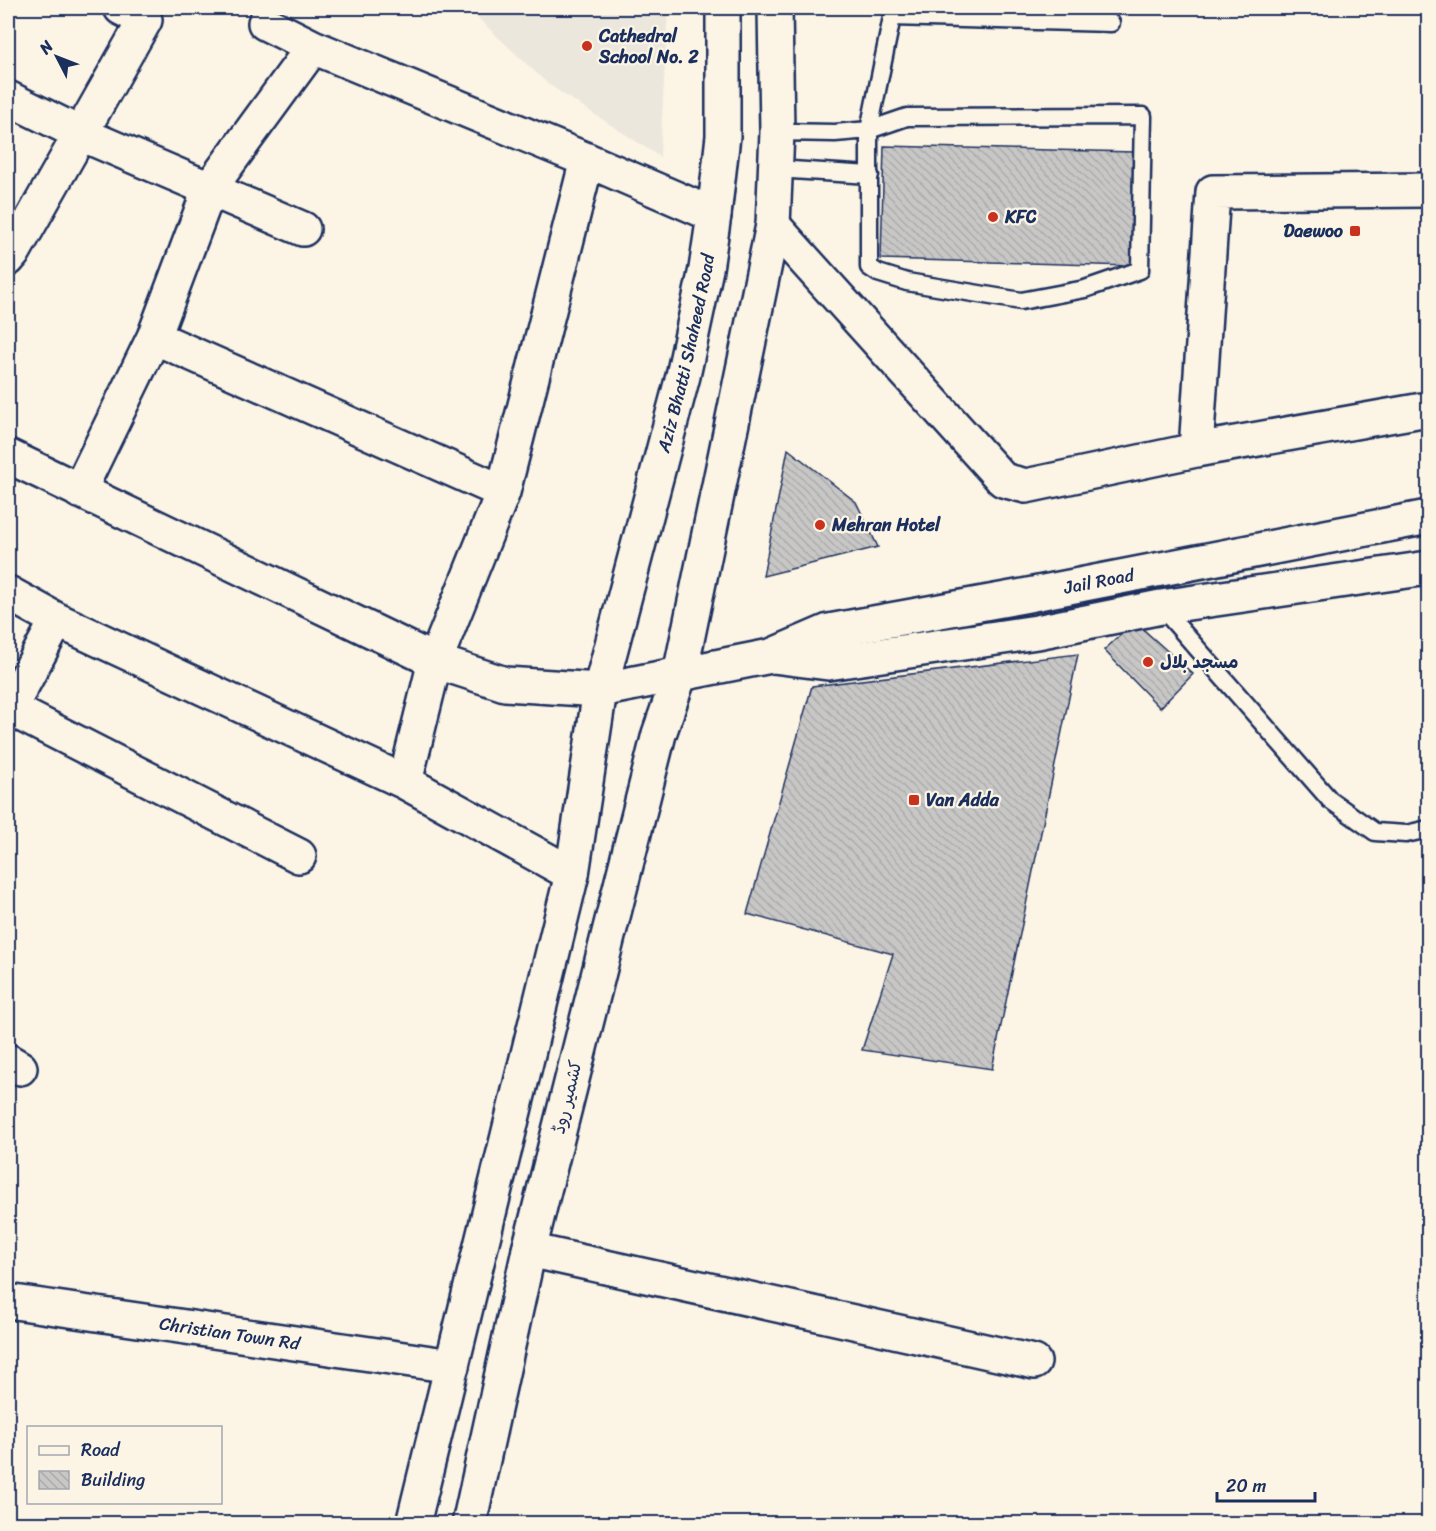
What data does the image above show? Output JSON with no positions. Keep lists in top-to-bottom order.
{
  "streets": {
    "street": [
      "Aziz Bhatti Shaheed Road",
      "Jail Road",
      "کشمیر روڈ",
      "Christian Town Rd"
    ]
  },
  "crossings": [
    ["Aziz Bhatti Shaheed Road", "Jail Road"],
    ["Jail Road", "کشمیر روڈ"]
  ],
  "places": {
    "other": [
      "Cathedral School No. 2",
      "KFC",
      "Mehran Hotel",
      "مسجد بلال"
    ],
    "transit": ["Daewoo", "Van Adda"]
  },
  "legend": ["Road", "Building"],
  "scale_bar": "20 m",
  "north": "top left"
}
